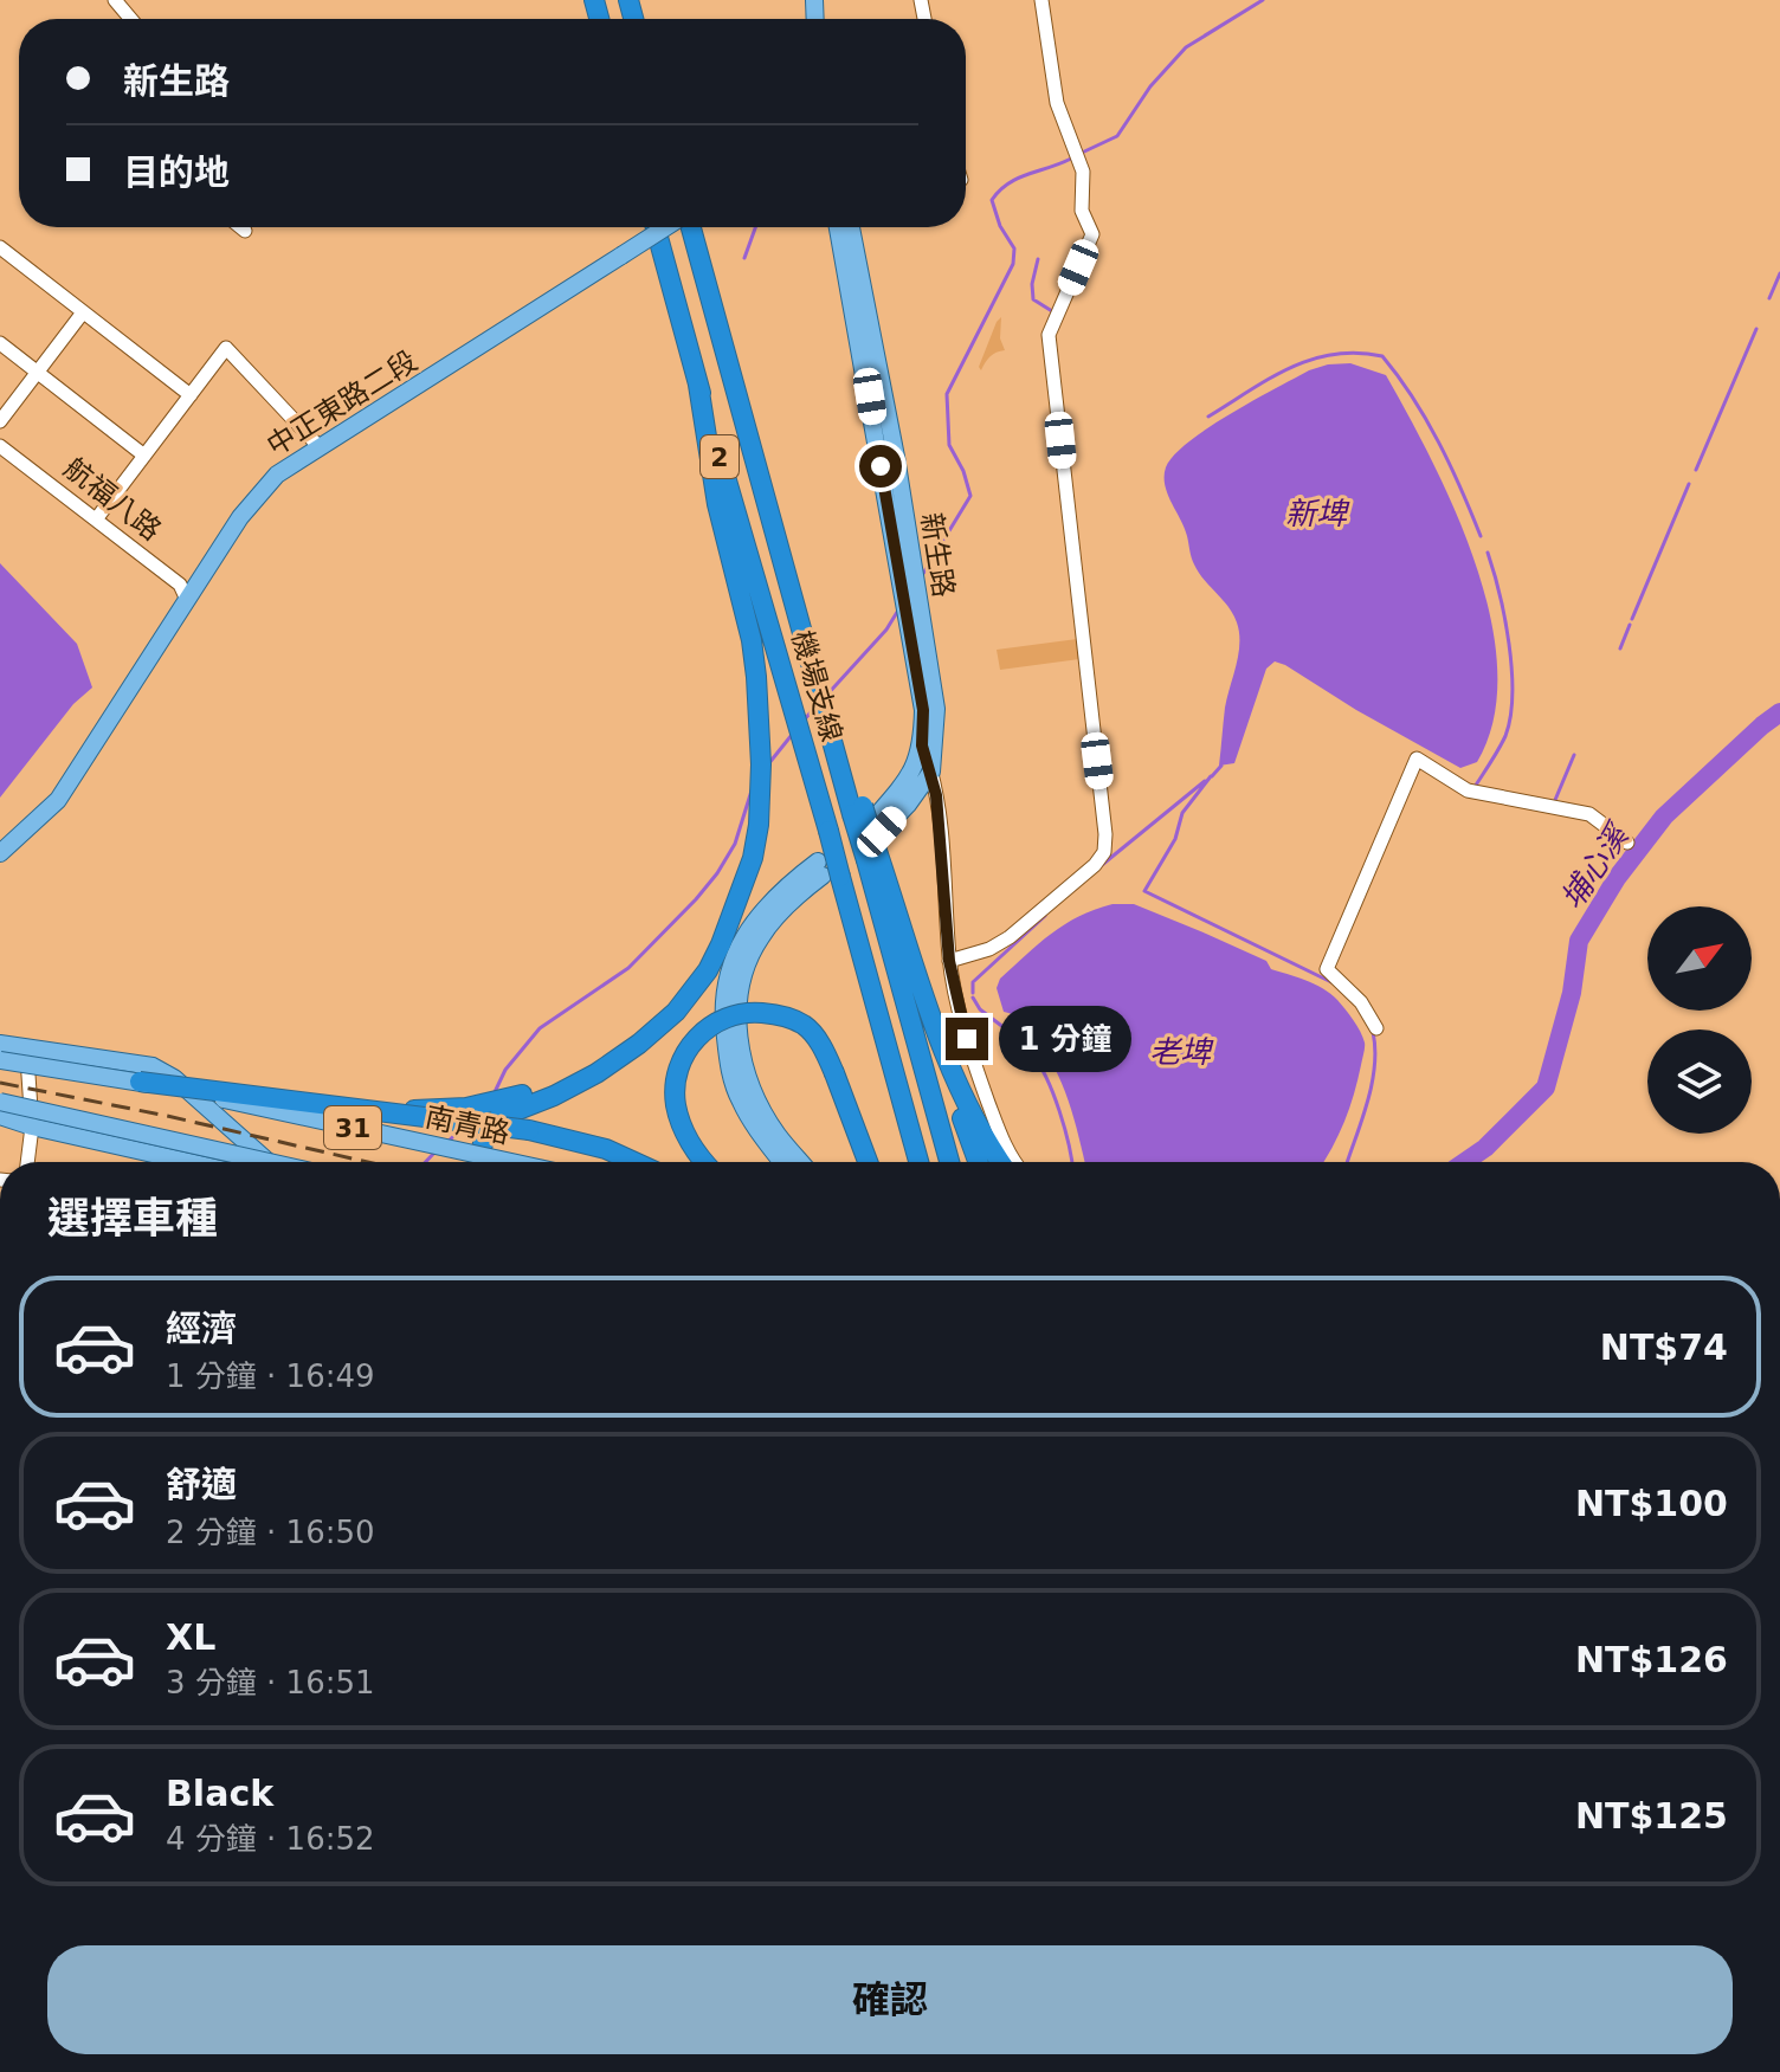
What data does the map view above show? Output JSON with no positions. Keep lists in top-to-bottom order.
{
  "streets": {
    "highway": ["2", "機場支線"],
    "main road": [
      "中正東路二段",
      "新生路",
      "南青路",
      "31"
    ],
    "street": ["航福八路"]
  },
  "crossings": [
    ["中正東路二段", "航福八路"],
    ["新生路", "機場支線"]
  ],
  "water": ["新埤", "埔心溪", "老埤"],
  "north": "top right",
  "page": {
    "banner": ["新生路", "目的地"],
    "bubble": "1 分鐘",
    "heading": "選擇車種",
    "list": [
      {
        "name": "經濟",
        "note": "1 分鐘 · 16:49",
        "value": "NT$74"
      },
      {
        "name": "舒適",
        "note": "2 分鐘 · 16:50",
        "value": "NT$100"
      },
      {
        "name": "XL",
        "note": "3 分鐘 · 16:51",
        "value": "NT$126"
      },
      {
        "name": "Black",
        "note": "4 分鐘 · 16:52",
        "value": "NT$125"
      }
    ],
    "buttons": "確認"
  }
}
